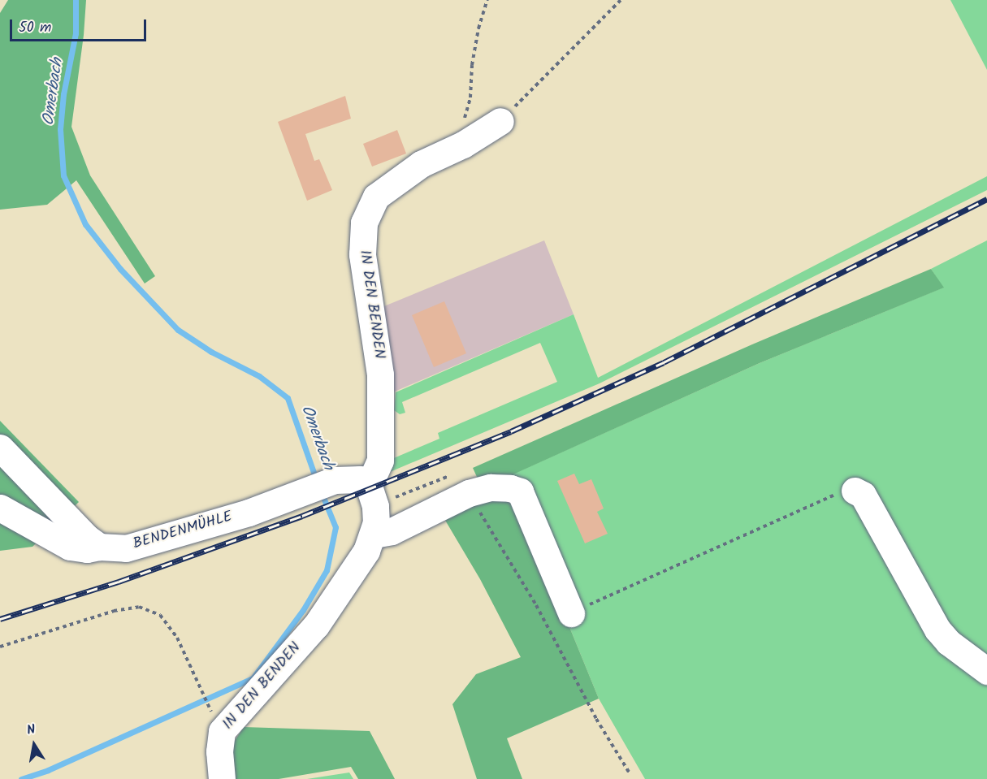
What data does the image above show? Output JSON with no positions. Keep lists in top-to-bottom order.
{
  "streets": {
    "street": ["IN DEN BENDEN", "BENDENMÜHLE"]
  },
  "crossings": [
    ["IN DEN BENDEN", "BENDENMÜHLE"]
  ],
  "water": ["Omerbach"],
  "scale_bar": "50 m",
  "north": "top"
}
